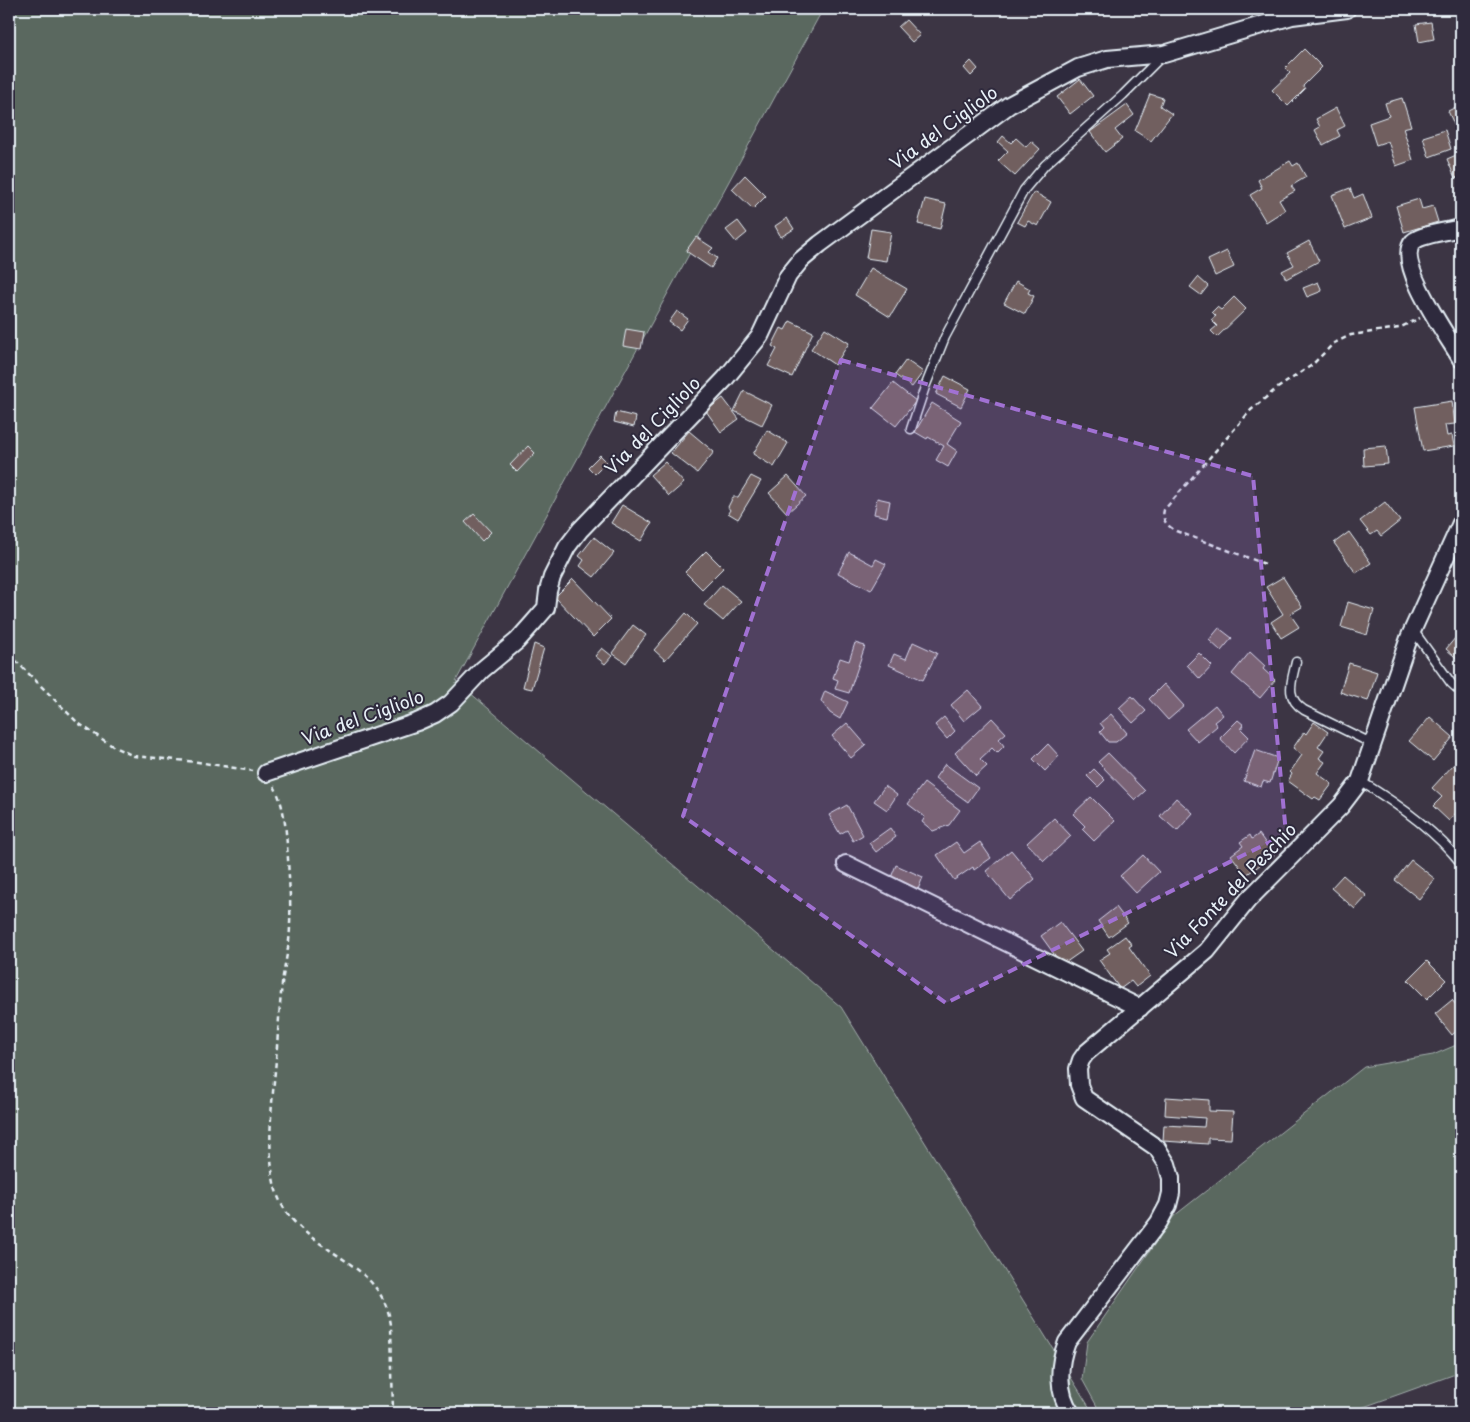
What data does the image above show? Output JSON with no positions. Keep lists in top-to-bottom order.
{
  "streets": {
    "street": ["Via del Cigliolo", "Via Fonte del Peschio"]
  }
}
